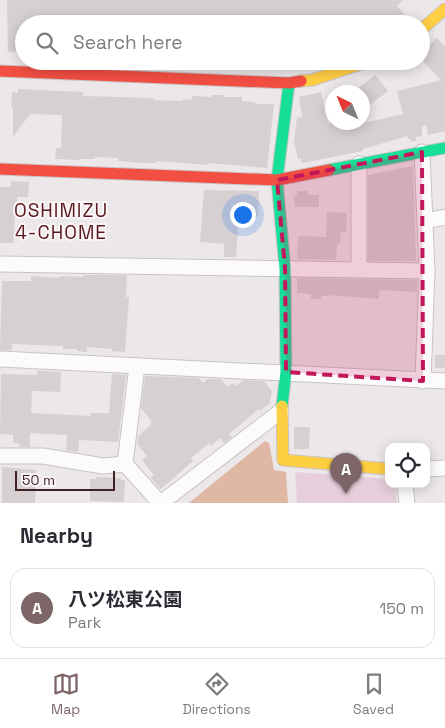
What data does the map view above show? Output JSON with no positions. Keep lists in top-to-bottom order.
{
  "districts": ["OSHIMIZU 4-CHOME"],
  "scale_bar": "50 m",
  "north": "top left",
  "page": {
    "search": "Search here",
    "pins": "A",
    "scale": "50 m",
    "heading": "Nearby",
    "list": [
      {
        "mark": "A",
        "name": "八ツ松東公園",
        "note": "Park",
        "value": "150 m"
      }
    ],
    "nav": ["Map", "Directions", "Saved"]
  }
}
